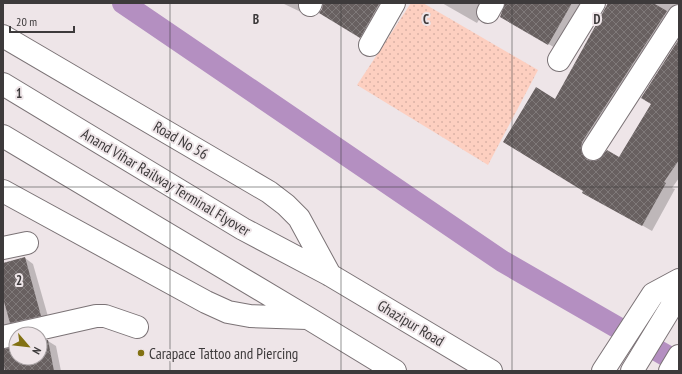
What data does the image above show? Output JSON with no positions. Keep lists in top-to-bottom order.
{
  "streets": {
    "main road": ["Road No 56", "Anand Vihar Railway Terminal Flyover", "Ghazipur Road"]
  },
  "crossings": [
    ["Road No 56", "Anand Vihar Railway Terminal Flyover"],
    ["Road No 56", "Ghazipur Road"],
    ["Anand Vihar Railway Terminal Flyover", "Ghazipur Road"]
  ],
  "places": ["Carapace Tattoo and Piercing"],
  "scale_bar": "20 m",
  "north": "bottom right",
  "grid": {
    "columns": ["B", "C", "D"],
    "rows": ["1", "2"]
  }
}
